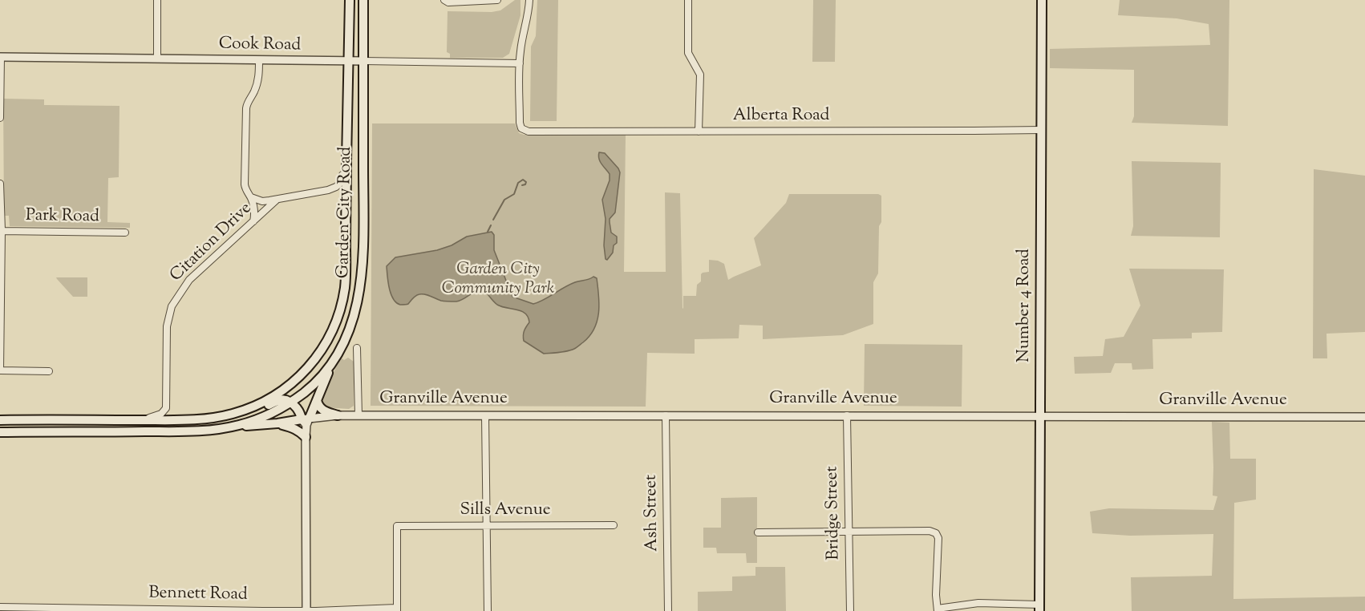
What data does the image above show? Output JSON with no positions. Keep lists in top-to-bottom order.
{
  "streets": {
    "main road": ["Garden City Road", "Number 4 Road"],
    "street": [
      "Cook Road",
      "Alberta Road",
      "Park Road",
      "Citation Drive",
      "Granville Avenue",
      "Sills Avenue",
      "Ash Street",
      "Bridge Street",
      "Bennett Road"
    ]
  },
  "crossings": [
    ["Cook Road", "Alberta Road"],
    ["Cook Road", "Garden City Road"],
    ["Alberta Road", "Number 4 Road"],
    ["Garden City Road", "Citation Drive"],
    ["Number 4 Road", "Granville Avenue"],
    ["Granville Avenue", "Ash Street"],
    ["Granville Avenue", "Bridge Street"],
    ["Sills Avenue", "Bennett Road"]
  ],
  "parks": ["Garden City Community Park"]
}
